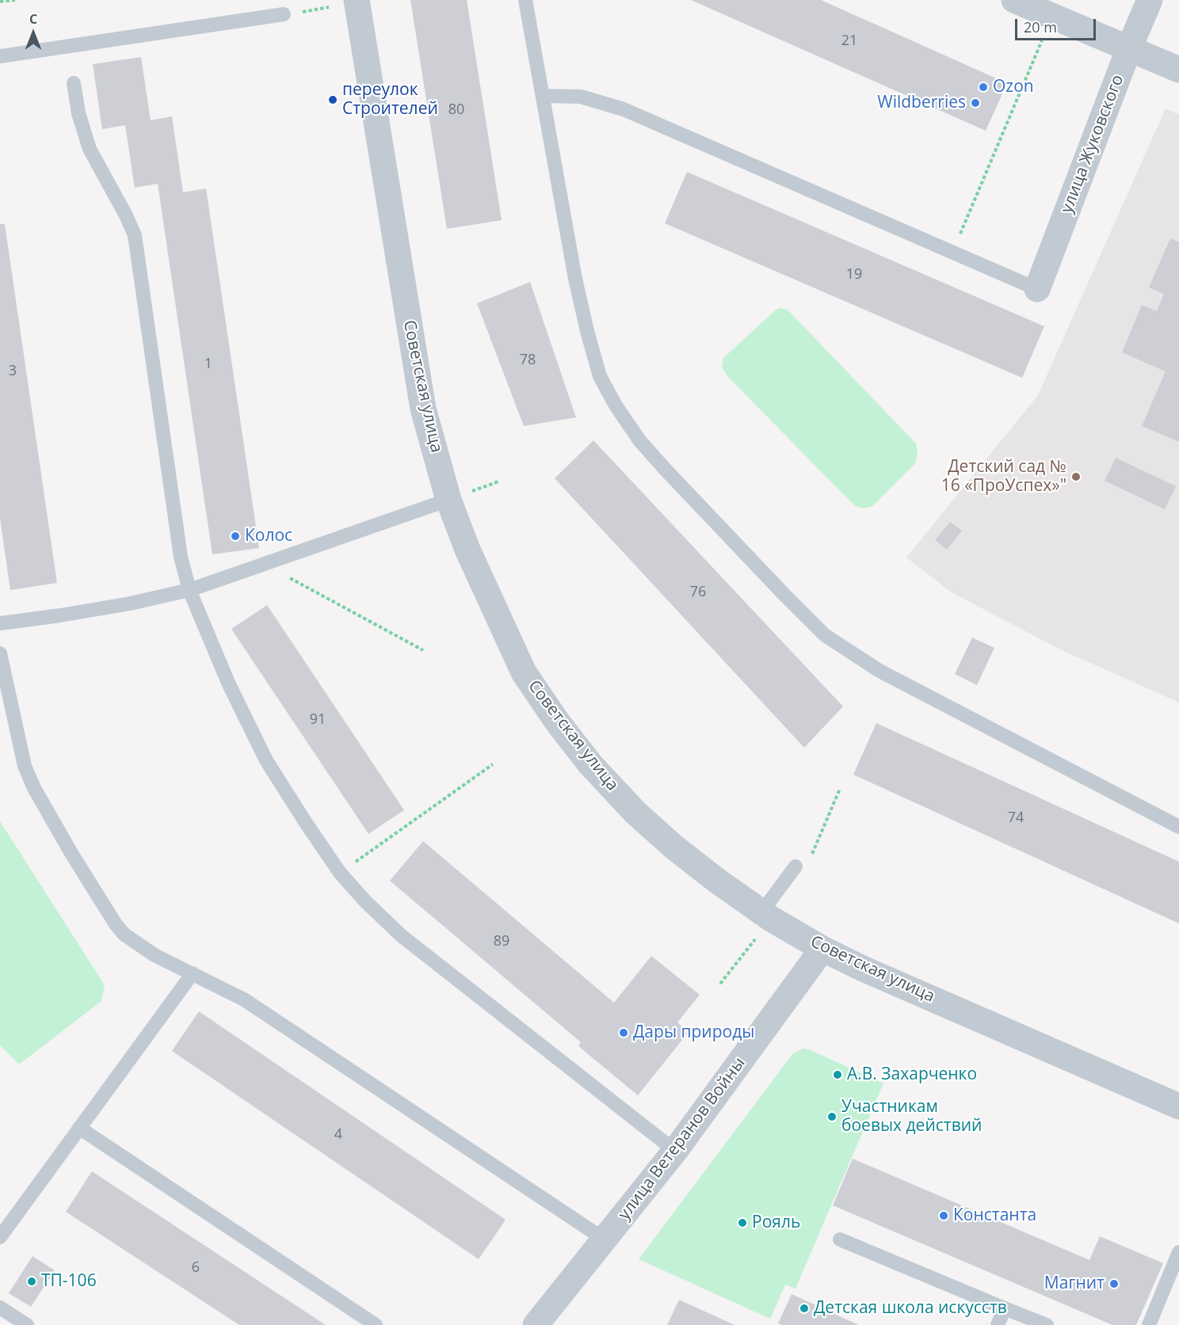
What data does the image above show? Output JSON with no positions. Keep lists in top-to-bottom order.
{
  "streets": {
    "street": ["улица Жуковского", "Советская улица", "улица Ветеранов Войны"]
  },
  "crossings": [
    ["Советская улица", "улица Ветеранов Войны"]
  ],
  "places": [
    "Ozon",
    "переулок Строителей",
    "Wildberries",
    "Детский сад № 16 «ПроУспех»\"",
    "Колос",
    "Дары природы",
    "А.В. Захарченко",
    "Участникам боевых действий",
    "Константа",
    "Рояль",
    "ТП-106",
    "Магнит",
    "Детская школа искусств"
  ],
  "house_numbers": [
    "21",
    "80",
    "19",
    "78",
    "1",
    "3",
    "76",
    "91",
    "74",
    "89",
    "4",
    "6"
  ],
  "scale_bar": "20 m",
  "north": "top"
}
